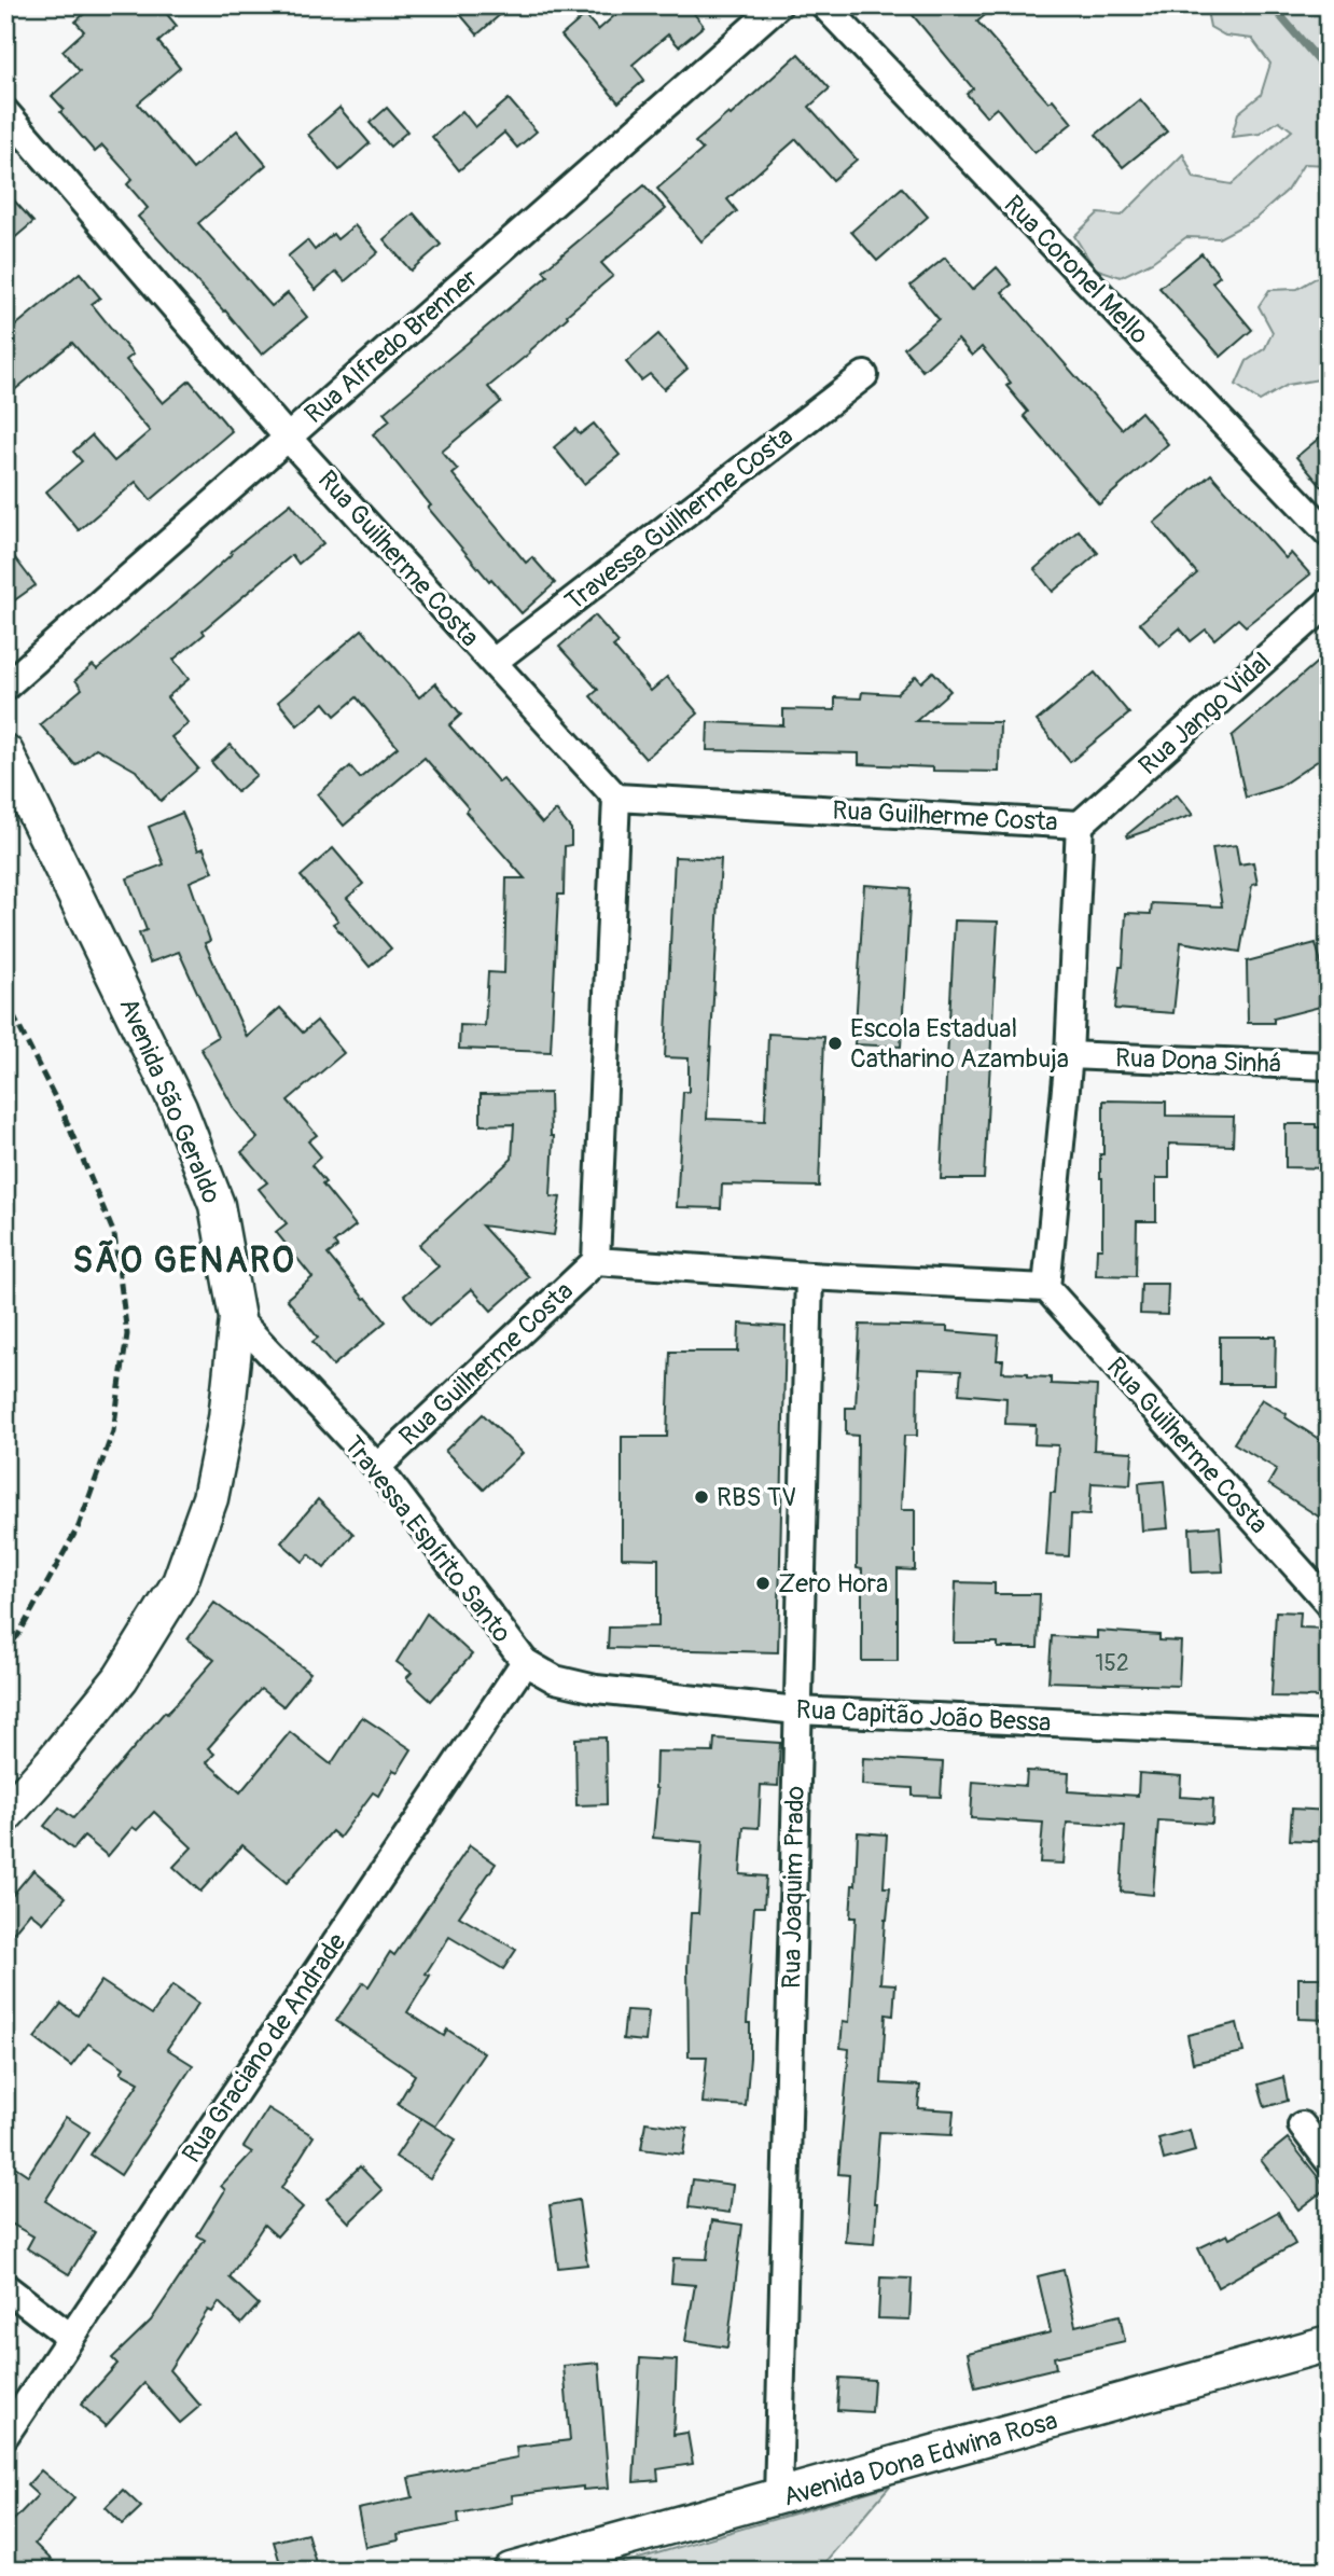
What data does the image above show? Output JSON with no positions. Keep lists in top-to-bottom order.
{
  "streets": {
    "street": [
      "Rua Coronel Mello",
      "Rua Alfredo Brenner",
      "Travessa Guilherme Costa",
      "Rua Guilherme Costa",
      "Rua Jango Vidal",
      "Rua Dona Sinhá",
      "Avenida São Geraldo",
      "Travessa Espírito Santo",
      "Rua Capitão João Bessa",
      "Rua Joaquim Prado",
      "Rua Graciano de Andrade",
      "Avenida Dona Edwina Rosa"
    ]
  },
  "crossings": [
    ["Rua Alfredo Brenner", "Rua Guilherme Costa"],
    ["Travessa Guilherme Costa", "Rua Guilherme Costa"],
    ["Rua Guilherme Costa", "Rua Jango Vidal"],
    ["Rua Guilherme Costa", "Rua Dona Sinhá"],
    ["Rua Guilherme Costa", "Travessa Espírito Santo"],
    ["Rua Guilherme Costa", "Rua Joaquim Prado"],
    ["Avenida São Geraldo", "Travessa Espírito Santo"],
    ["Travessa Espírito Santo", "Rua Capitão João Bessa"],
    ["Travessa Espírito Santo", "Rua Graciano de Andrade"],
    ["Rua Capitão João Bessa", "Rua Joaquim Prado"],
    ["Rua Capitão João Bessa", "Rua Graciano de Andrade"],
    ["Rua Joaquim Prado", "Avenida Dona Edwina Rosa"]
  ],
  "districts": ["SÃO GENARO"],
  "places": ["Escola Estadual Catharino Azambuja", "RBS TV", "Zero Hora"],
  "house_numbers": ["152"]
}
